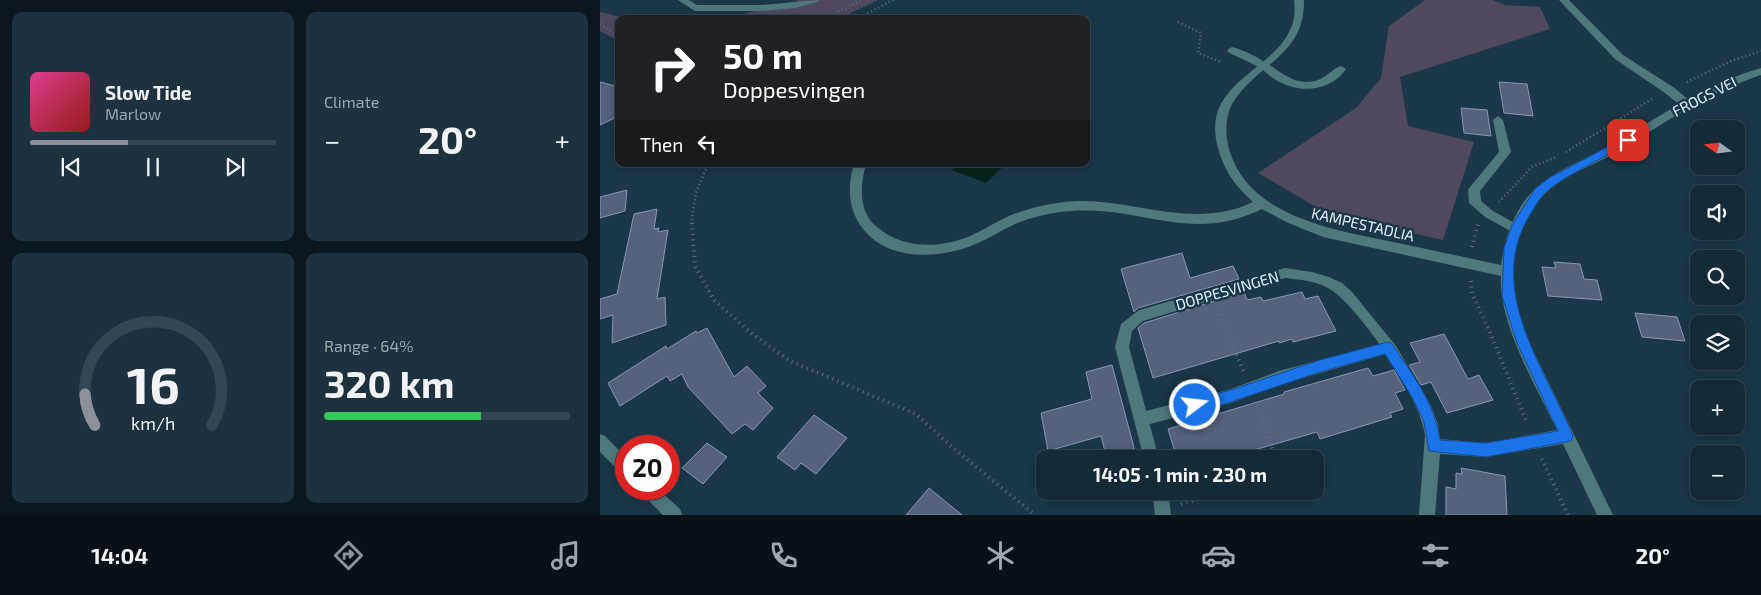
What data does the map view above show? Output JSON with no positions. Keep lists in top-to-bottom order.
{
  "streets": {
    "street": ["FROGS VEI", "KAMPESTADLIA", "DOPPESVINGEN"]
  },
  "crossings": [
    ["FROGS VEI", "KAMPESTADLIA"]
  ],
  "north": "left",
  "page": {
    "tile": [
      "Climate",
      ["Range · 64%", "320 km"]
    ],
    "turn": ["50 m", "Doppesvingen"],
    "song": ["Slow Tide", "Marlow"],
    "heat": ["−", "20°", "+"],
    "map_buttons": ["+", "−"],
    "then": "Then",
    "limit": "20",
    "trip": "14:05 · 1 min · 230 m",
    "tabs": ["14:04", "20°"],
    "gauge": ["16", "km/h"]
  }
}
